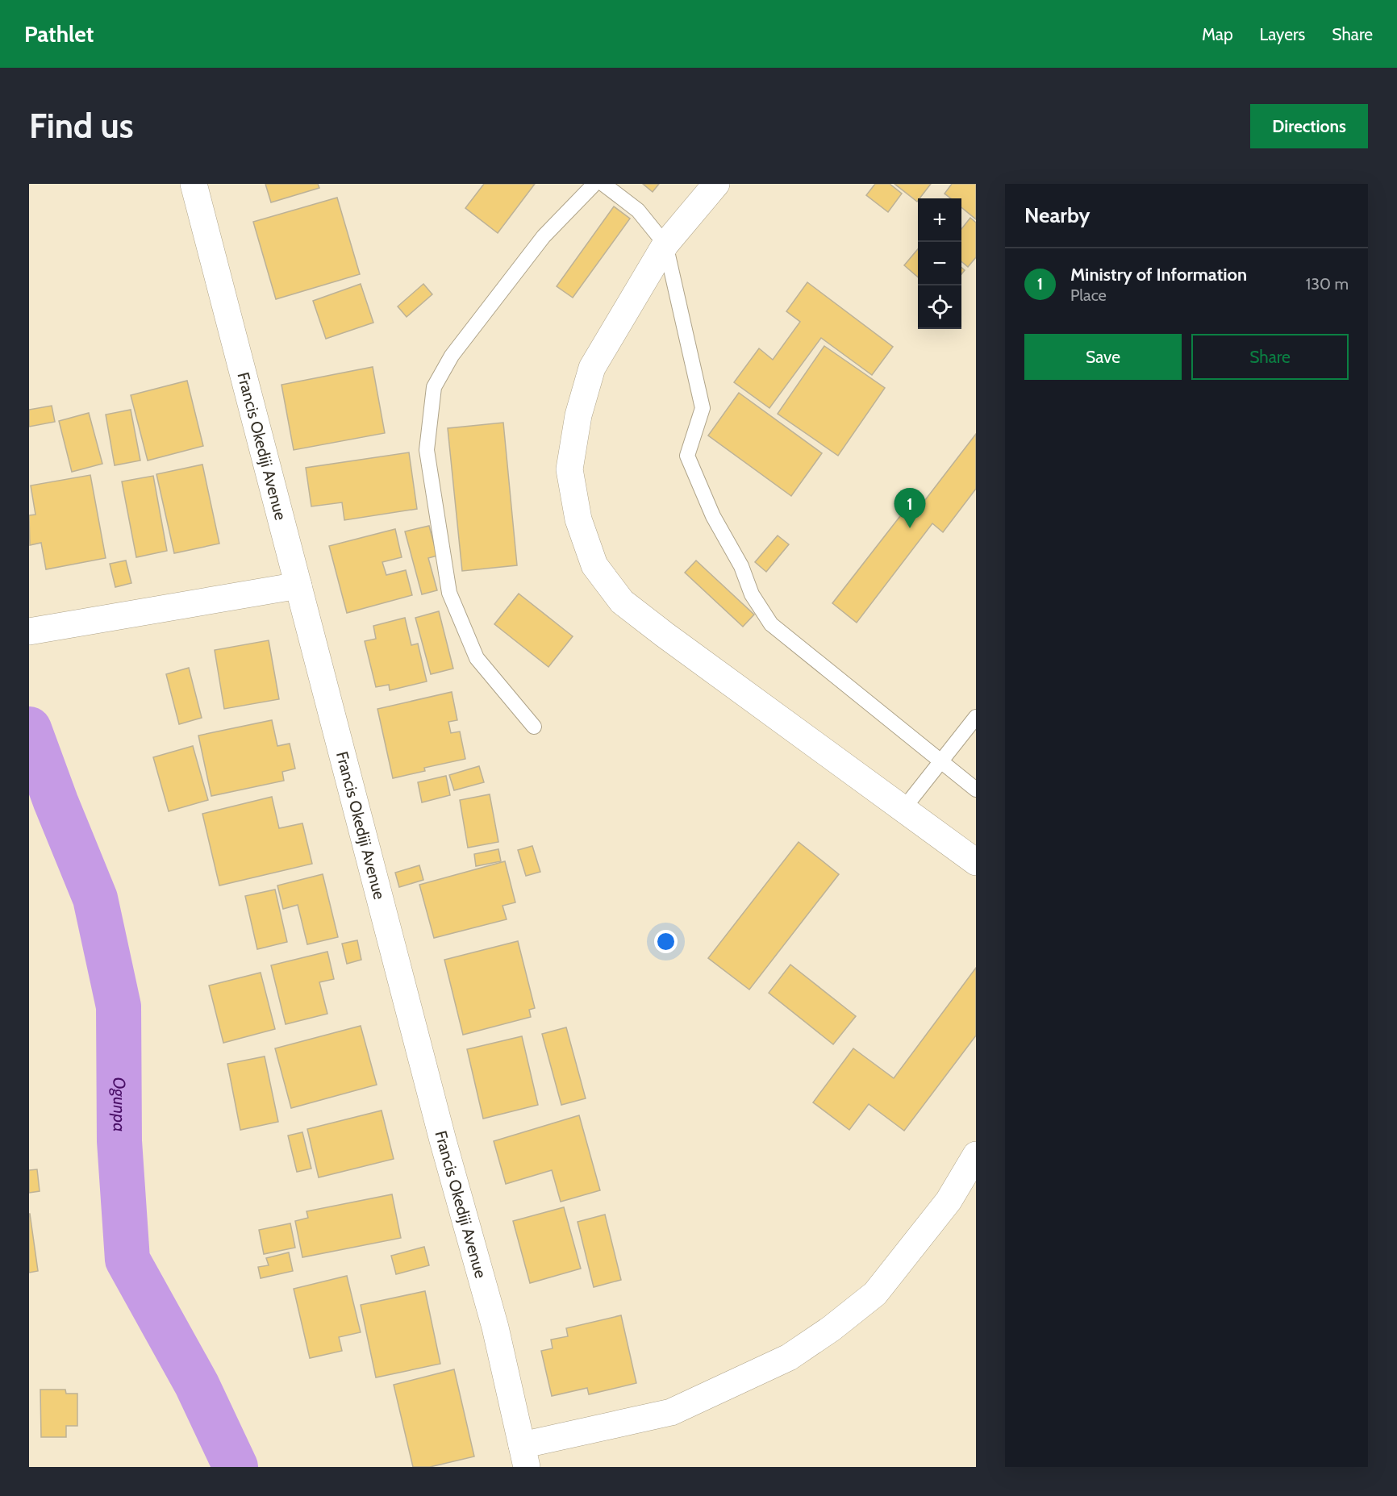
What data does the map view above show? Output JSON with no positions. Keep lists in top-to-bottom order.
{
  "streets": {
    "street": ["Francis Okediji Avenue"]
  },
  "water": ["Ogunpa"],
  "page": {
    "header": "Pathlet",
    "nav": ["Map", "Layers", "Share"],
    "buttons": [
      "Directions",
      ["Save", "Share"]
    ],
    "title": "Find us",
    "heading": "Nearby",
    "map_buttons": ["+", "−"],
    "list": [
      {
        "mark": "1",
        "name": "Ministry of Information",
        "note": "Place",
        "value": "130 m"
      }
    ],
    "pins": "1"
  }
}
